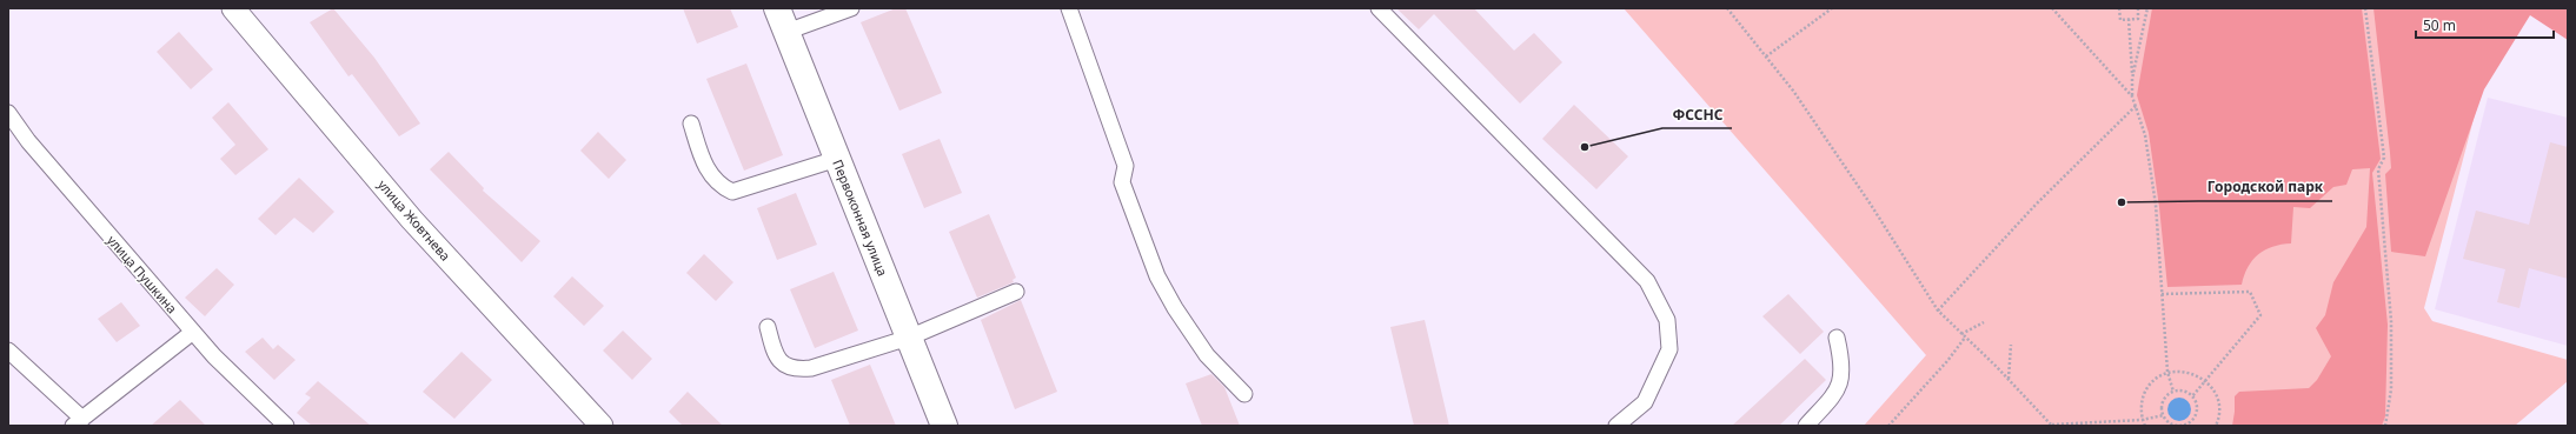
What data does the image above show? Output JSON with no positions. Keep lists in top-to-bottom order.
{
  "streets": {
    "highway": ["Первоконная улица"],
    "main road": ["улица Жовтнева"],
    "street": ["улица Пушкина"]
  },
  "places": ["ФССНС", "Городской парк"],
  "scale_bar": "50 m"
}
